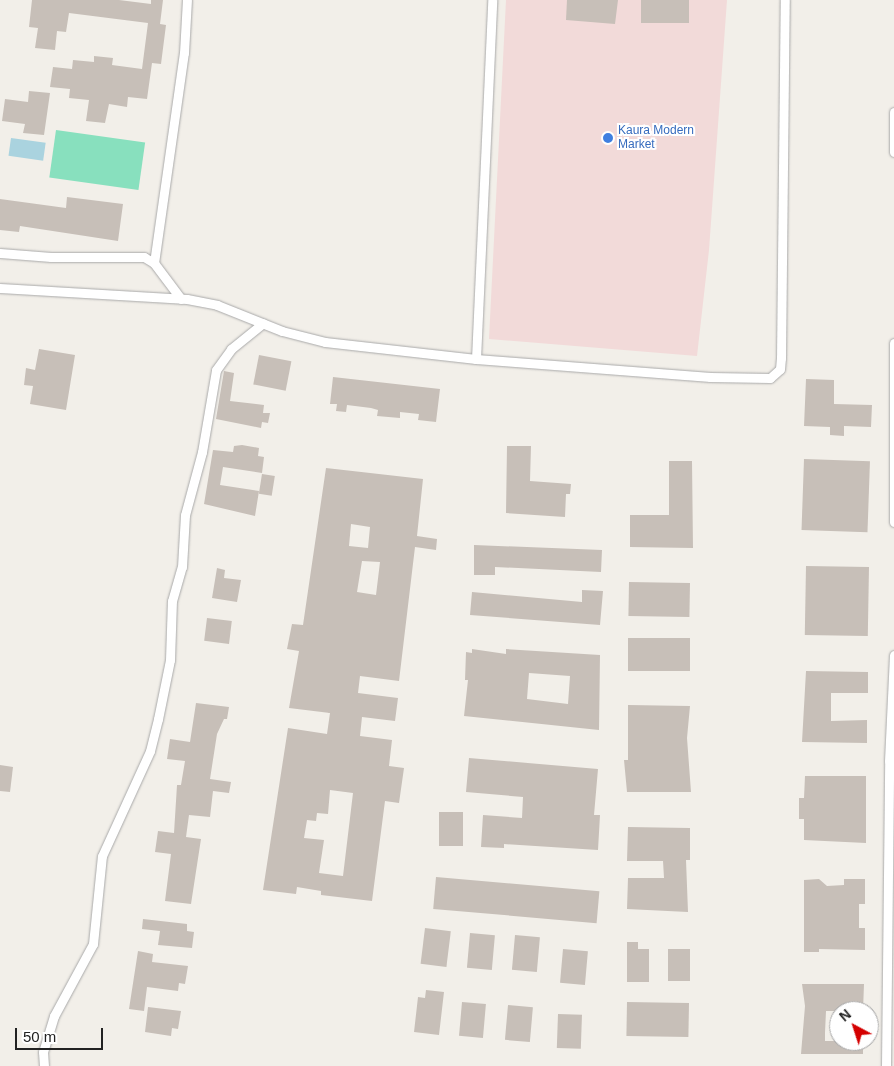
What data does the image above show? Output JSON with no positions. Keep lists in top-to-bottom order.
{
  "places": ["Kaura Modern Market"],
  "scale_bar": "50 m",
  "north": "top left"
}
